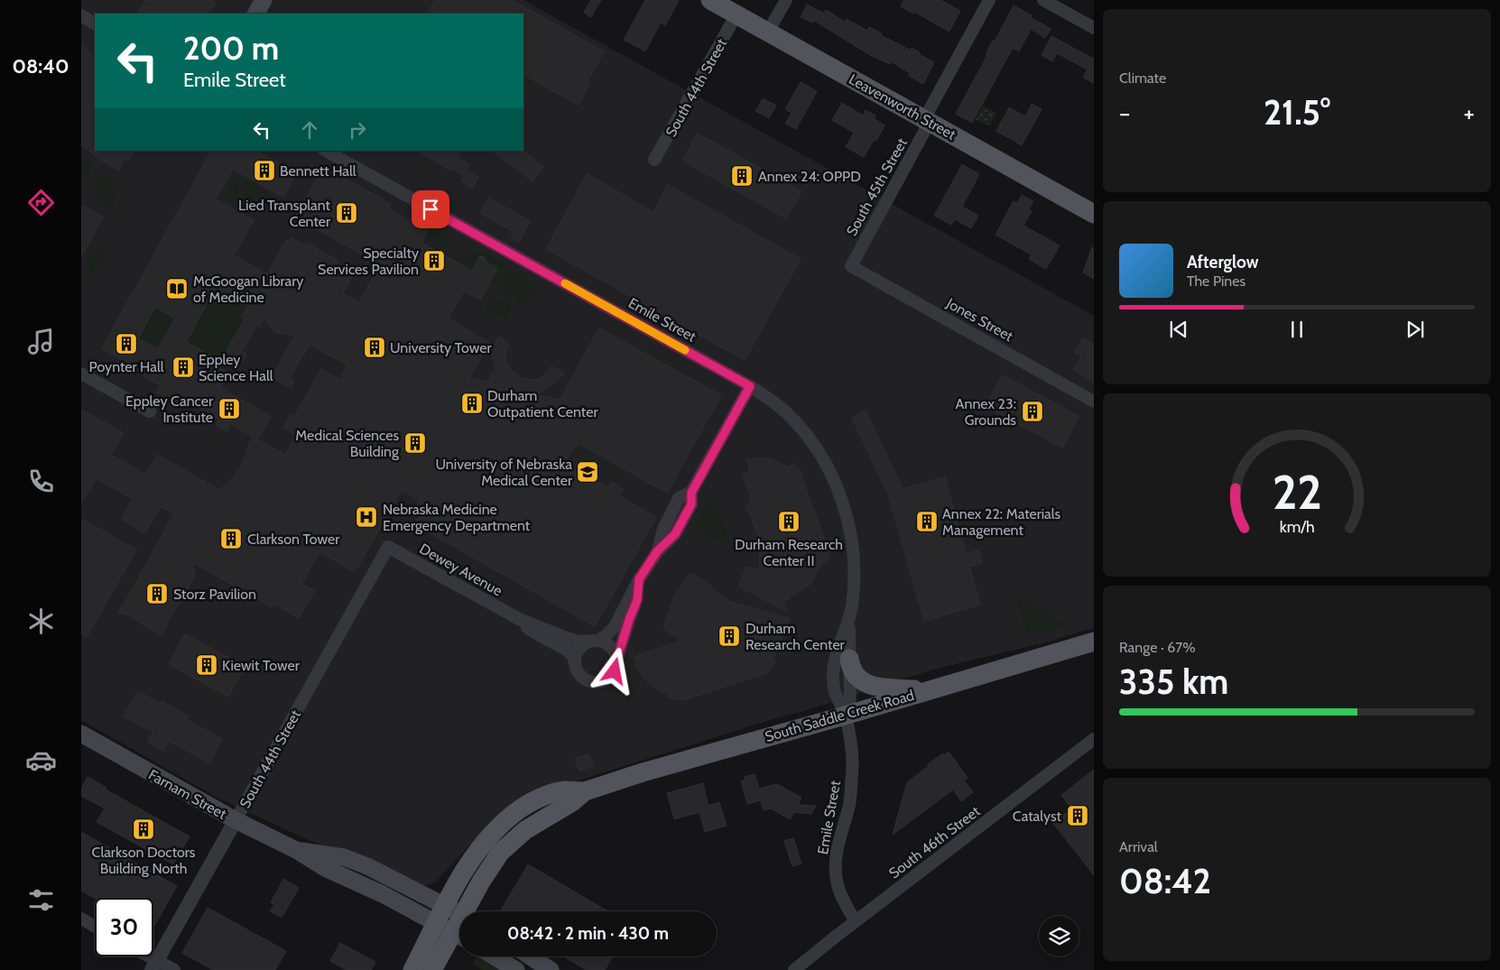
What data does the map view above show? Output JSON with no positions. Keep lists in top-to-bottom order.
{
  "streets": {
    "main road": ["Leavenworth Street", "South Saddle Creek Road", "Farnam Street"],
    "street": [
      "South 44th Street",
      "South 45th Street",
      "Emile Street",
      "Jones Street",
      "Dewey Avenue",
      "South 46th Street"
    ]
  },
  "crossings": [
    ["South 44th Street", "Leavenworth Street"],
    ["South 44th Street", "Dewey Avenue"],
    ["South 44th Street", "Farnam Street"],
    ["Leavenworth Street", "South 45th Street"],
    ["South 45th Street", "Jones Street"],
    ["Emile Street", "South Saddle Creek Road"],
    ["Emile Street", "South 46th Street"],
    ["South Saddle Creek Road", "Farnam Street"]
  ],
  "places": {
    "building": [
      "Bennett Hall",
      "Annex 24: OPPD",
      "Lied Transplant Center",
      "Specialty Services Pavilion",
      "Poynter Hall",
      "University Tower",
      "Eppley Science Hall",
      "Durham Outpatient Center",
      "Eppley Cancer Institute",
      "Annex 23: Grounds",
      "Medical Sciences Building",
      "Durham Research Center II",
      "Annex 22: Materials Management",
      "Clarkson Tower",
      "Storz Pavilion",
      "Durham Research Center",
      "Kiewit Tower",
      "Catalyst",
      "Clarkson Doctors Building North"
    ],
    "library": ["McGoogan Library of Medicine"],
    "school or university": ["University of Nebraska Medical Center"],
    "hospital": ["Nebraska Medicine Emergency Department"]
  },
  "page": {
    "tabs": "08:40",
    "tile": [
      "Climate",
      ["Range · 67%", "335 km"],
      ["Arrival", "08:42"]
    ],
    "turn": ["200 m", "Emile Street"],
    "heat": ["−", "21.5°", "+"],
    "song": ["Afterglow", "The Pines"],
    "limit": "30",
    "trip": "08:42 · 2 min · 430 m",
    "gauge": ["22", "km/h"]
  }
}
